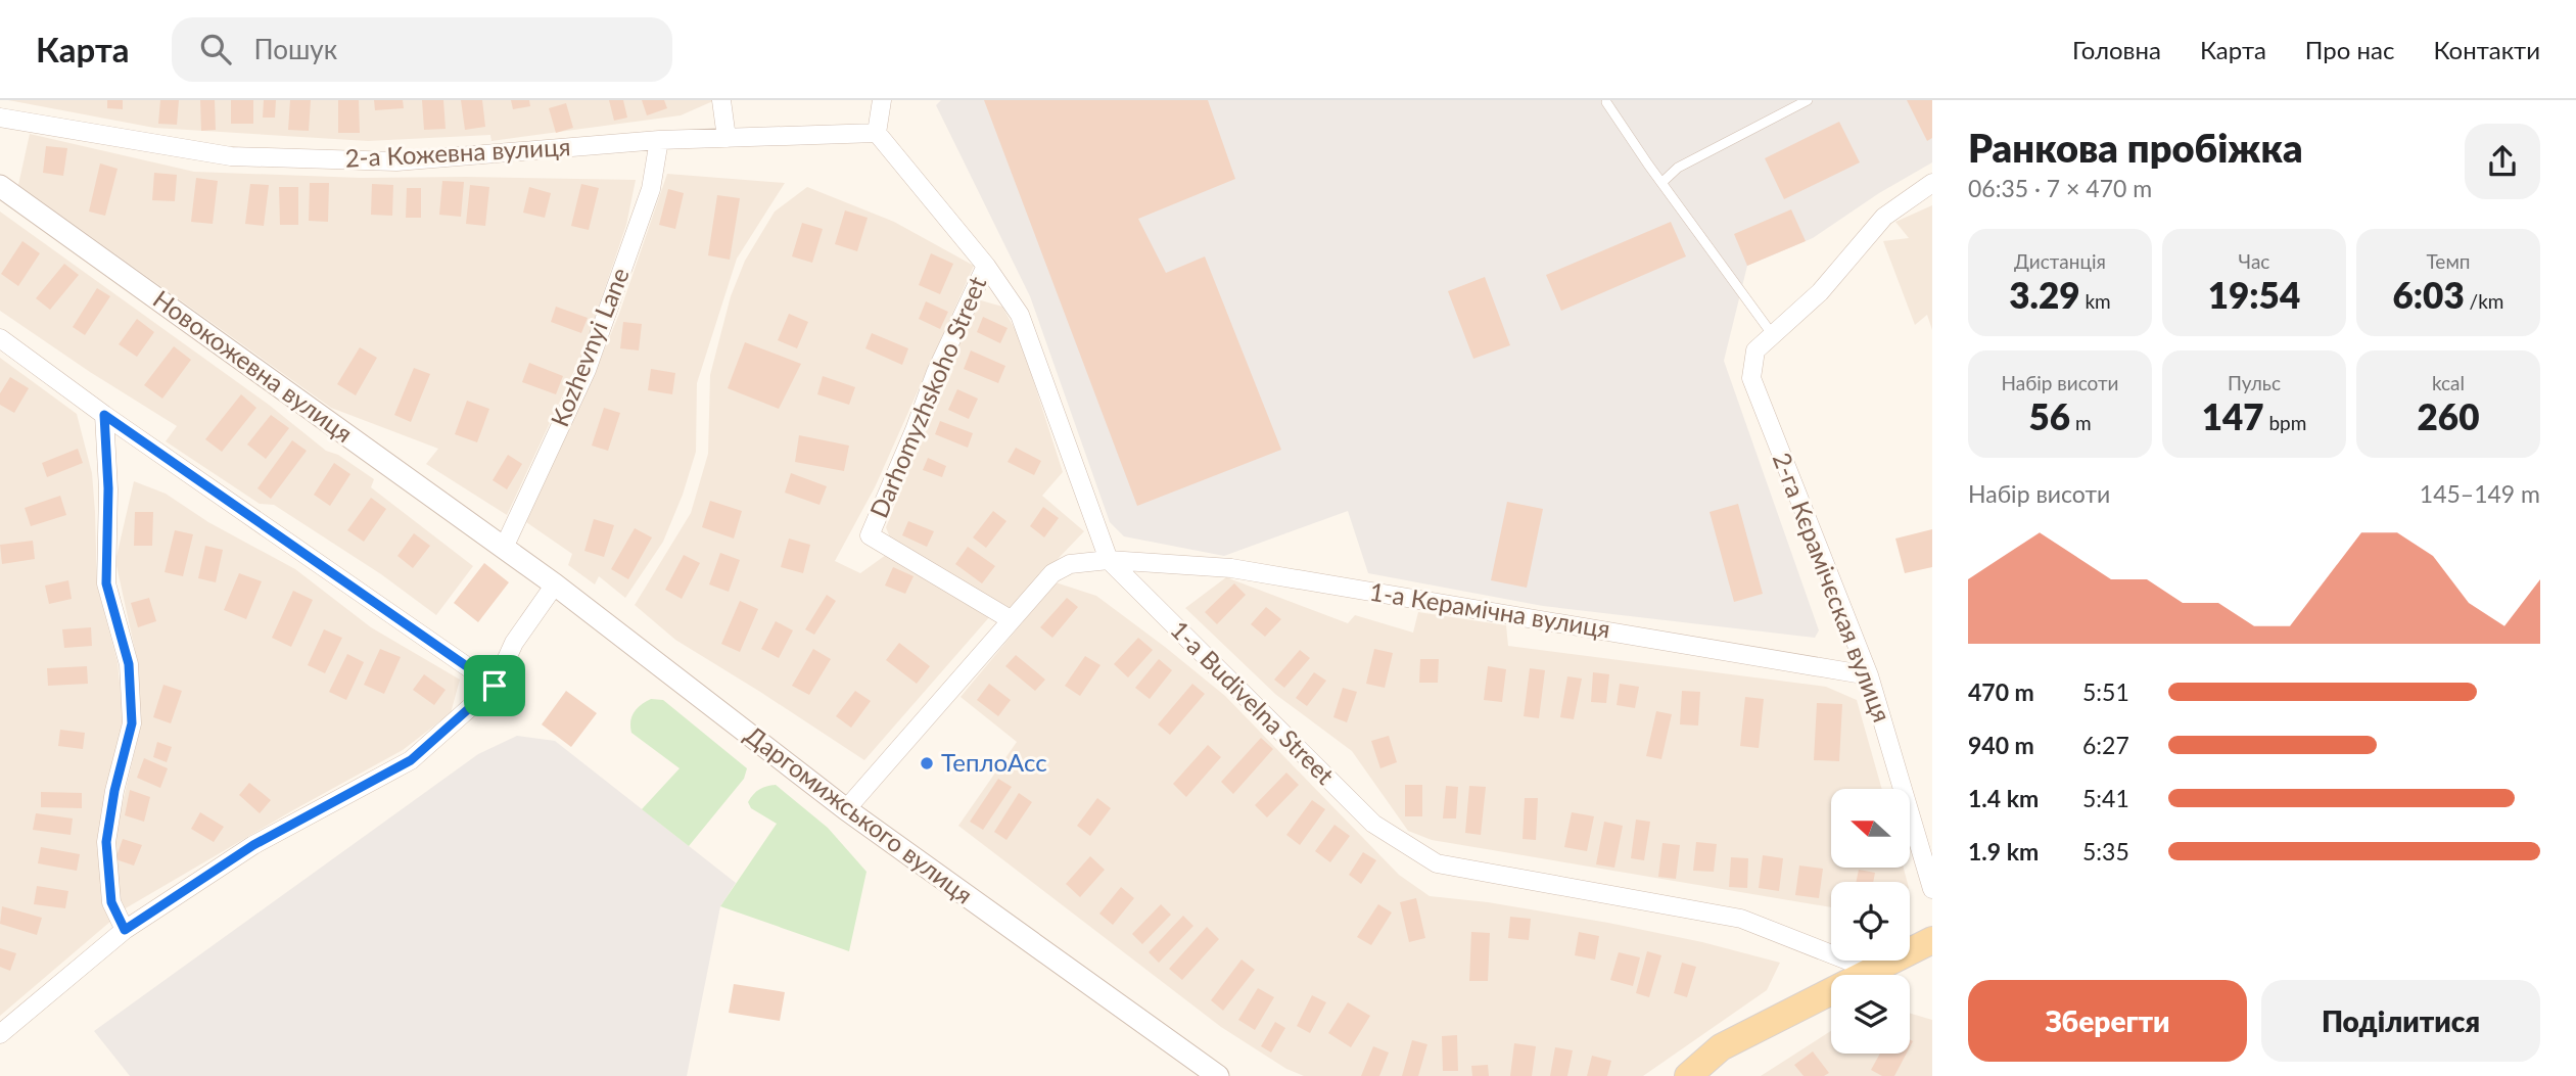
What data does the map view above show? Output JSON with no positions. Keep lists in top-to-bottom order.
{
  "streets": {
    "street": [
      "2-а Кожевна вулиця",
      "Kozhevnyi Lane",
      "Новокожевна вулиця",
      "Darhomyzhskoho Street",
      "2-га Кєрамічєская вулиця",
      "1-а Керамічна вулиця",
      "1-a Budivelna Street",
      "Даргомижського вулиця"
    ]
  },
  "crossings": [
    ["2-а Кожевна вулиця", "Kozhevnyi Lane"],
    ["2-а Кожевна вулиця", "1-a Budivelna Street"],
    ["Kozhevnyi Lane", "Новокожевна вулиця"],
    ["Kozhevnyi Lane", "Даргомижського вулиця"],
    ["Новокожевна вулиця", "Даргомижського вулиця"],
    ["Darhomyzhskoho Street", "1-а Керамічна вулиця"],
    ["Darhomyzhskoho Street", "1-a Budivelna Street"],
    ["2-га Кєрамічєская вулиця", "1-а Керамічна вулиця"],
    ["1-а Керамічна вулиця", "1-a Budivelna Street"],
    ["1-а Керамічна вулиця", "Даргомижського вулиця"]
  ],
  "places": ["ТеплоАсс"],
  "north": "left",
  "page": {
    "header": "Карта",
    "search": "Пошук",
    "nav": [
      "Головна",
      "Карта",
      "Про нас",
      "Контакти"
    ],
    "heading": ["Ранкова пробіжка", "06:35 · 7 × 470 m"],
    "stats": [
      ["Дистанція", "3.29 km"],
      ["Час", "19:54"],
      ["Темп", "6:03 /km"],
      ["Набір висоти", "56 m"],
      ["Пульс", "147 bpm"],
      ["kcal", "260"]
    ],
    "chart": ["Набір висоти", "145–149 m"],
    "list": [
      {
        "name": "470 m",
        "note": "5:51"
      },
      {
        "name": "940 m",
        "note": "6:27"
      },
      {
        "name": "1.4 km",
        "note": "5:41"
      },
      {
        "name": "1.9 km",
        "note": "5:35"
      }
    ],
    "buttons": ["Зберегти", "Поділитися"]
  }
}
